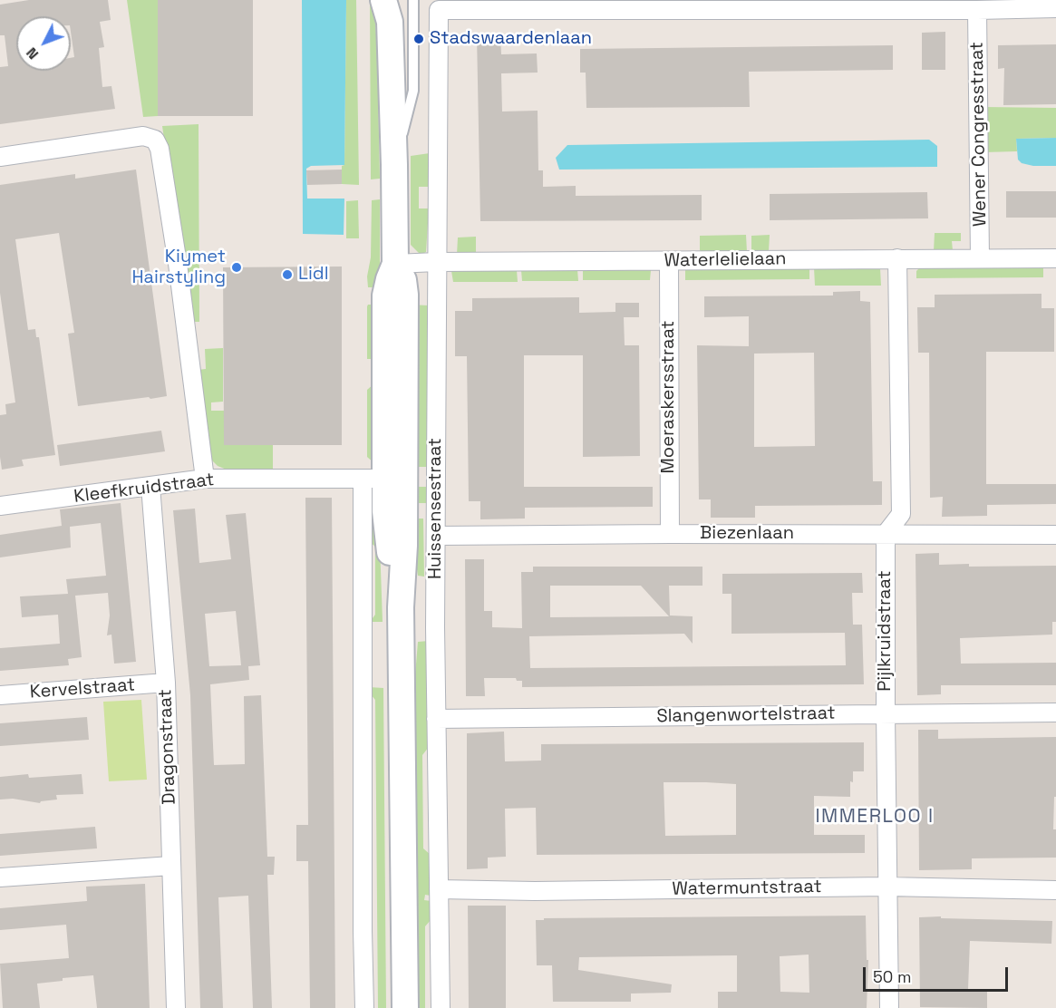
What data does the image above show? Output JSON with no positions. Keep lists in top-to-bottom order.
{
  "streets": {
    "street": [
      "Wener Congresstraat",
      "Waterlelielaan",
      "Moeraskersstraat",
      "Kleefkruidstraat",
      "Huissensestraat",
      "Biezenlaan",
      "Pijlkruidstraat",
      "Kervelstraat",
      "Slangenwortelstraat",
      "Dragonstraat",
      "Watermuntstraat"
    ]
  },
  "crossings": [
    ["Wener Congresstraat", "Waterlelielaan"],
    ["Waterlelielaan", "Moeraskersstraat"],
    ["Waterlelielaan", "Huissensestraat"],
    ["Moeraskersstraat", "Biezenlaan"],
    ["Kleefkruidstraat", "Huissensestraat"],
    ["Kleefkruidstraat", "Dragonstraat"],
    ["Huissensestraat", "Biezenlaan"],
    ["Huissensestraat", "Slangenwortelstraat"],
    ["Huissensestraat", "Watermuntstraat"],
    ["Biezenlaan", "Pijlkruidstraat"],
    ["Pijlkruidstraat", "Slangenwortelstraat"],
    ["Pijlkruidstraat", "Watermuntstraat"],
    ["Kervelstraat", "Dragonstraat"]
  ],
  "districts": ["IMMERLOO I"],
  "places": ["Stadswaardenlaan", "Kiymet Hairstyling", "Lidl"],
  "scale_bar": "50 m",
  "north": "bottom left"
}
